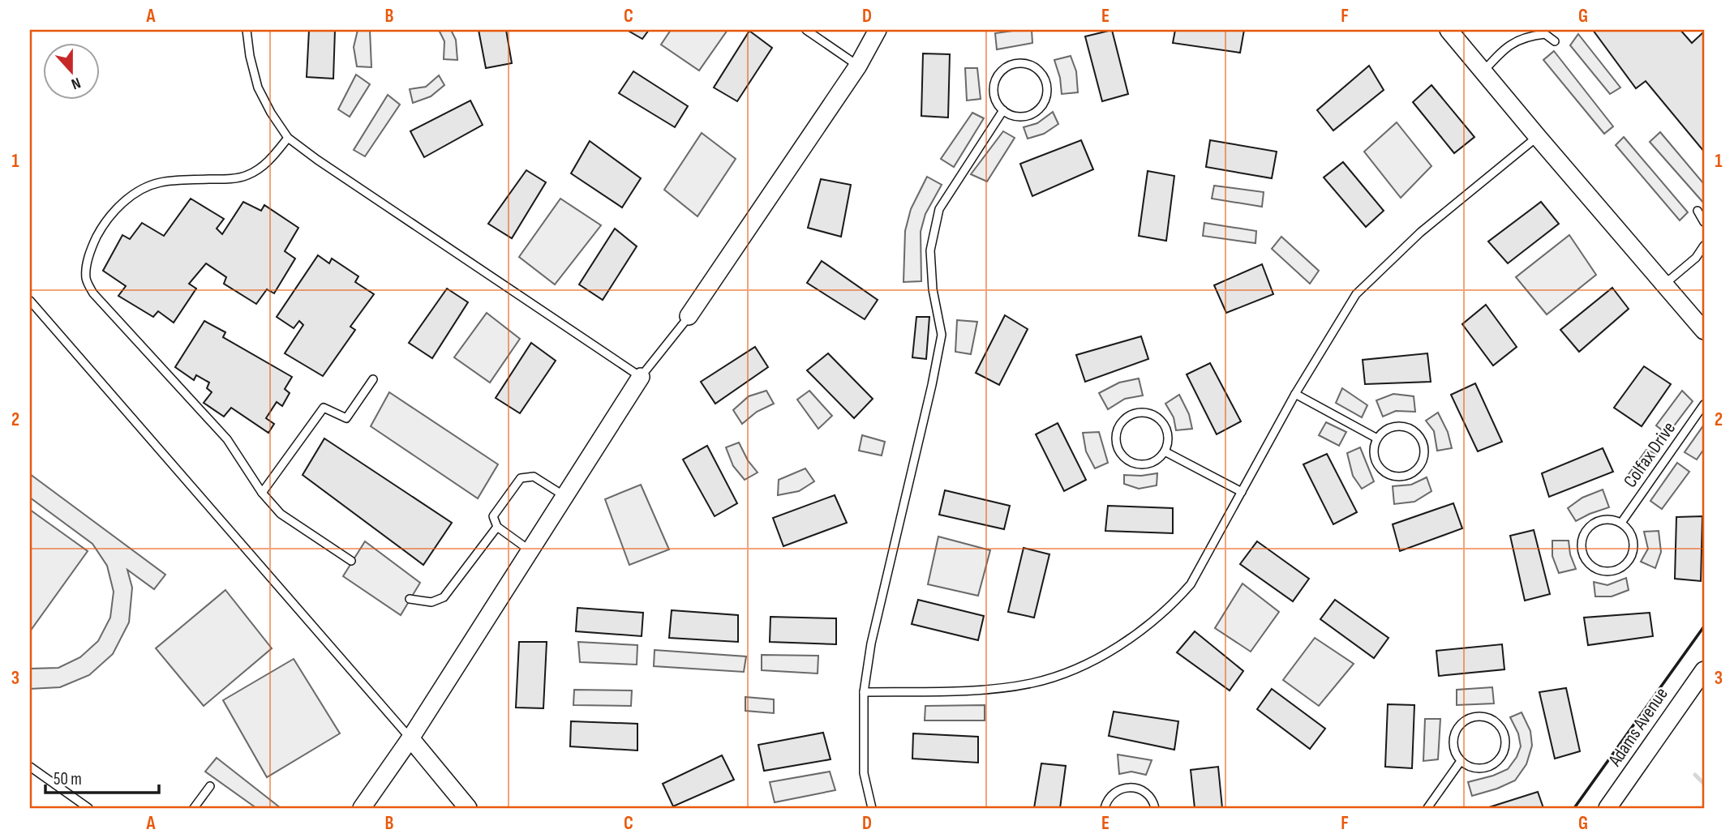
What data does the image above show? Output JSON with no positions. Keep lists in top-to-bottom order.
{
  "streets": {
    "street": ["Adams Avenue"],
    "lane": ["Colfax Drive"]
  },
  "scale_bar": "50 m",
  "north": "bottom",
  "grid": {
    "columns": [
      "A",
      "B",
      "C",
      "D",
      "E",
      "F",
      "G"
    ],
    "rows": ["1", "2", "3"]
  }
}
